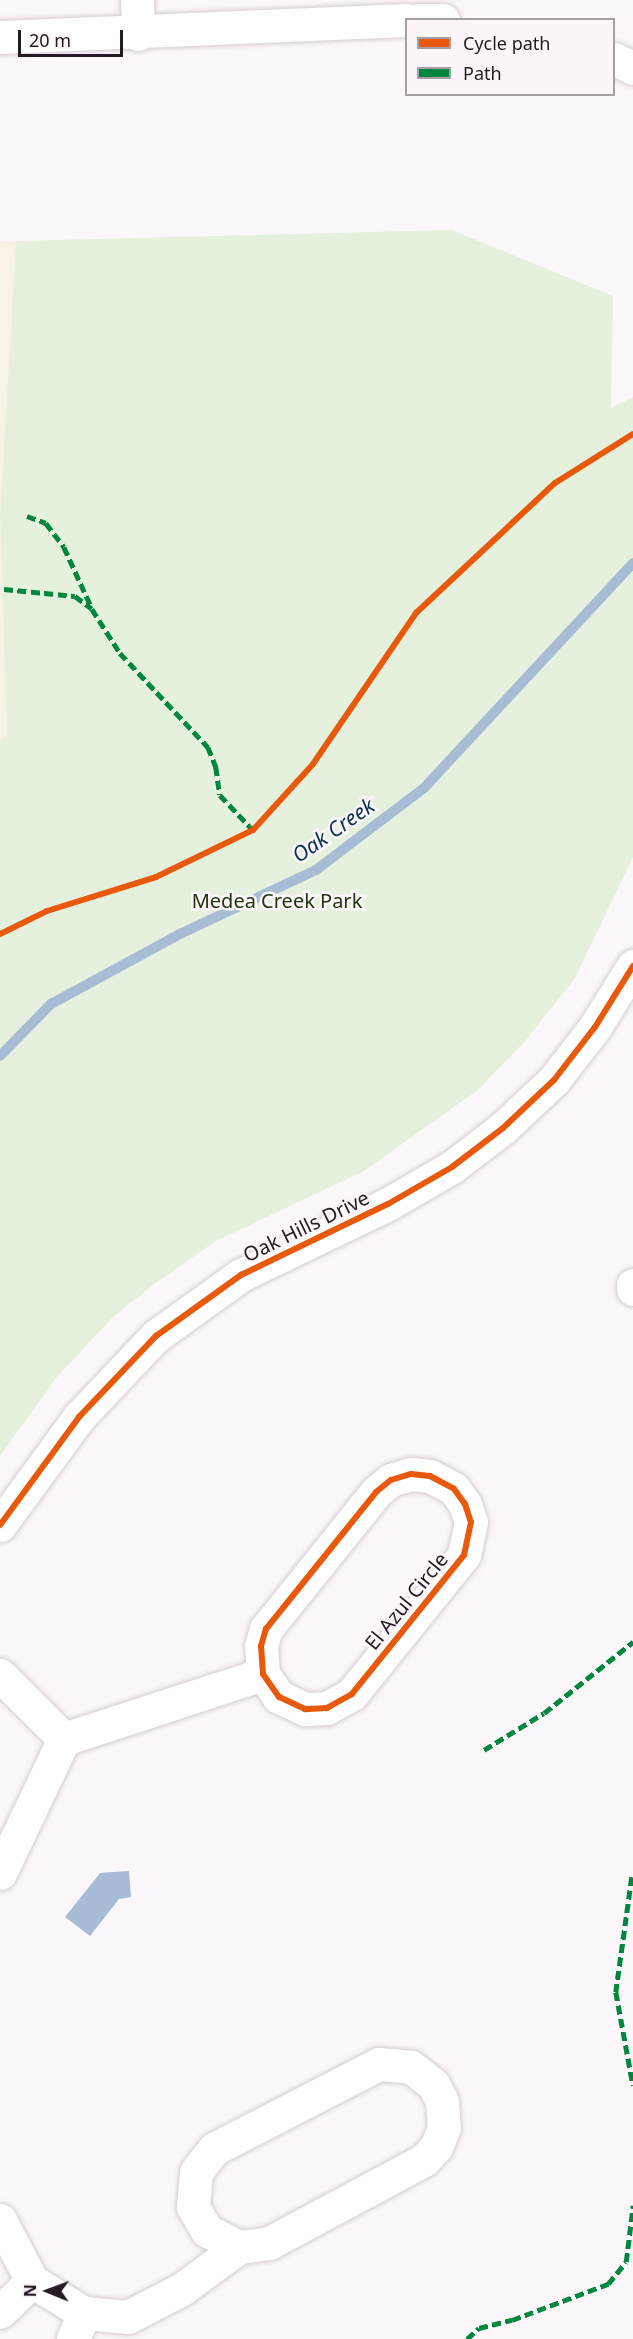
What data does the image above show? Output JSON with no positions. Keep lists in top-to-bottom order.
{
  "streets": {
    "street": ["Oak Hills Drive", "El Azul Circle"]
  },
  "water": ["Oak Creek"],
  "parks": ["Medea Creek Park"],
  "legend": ["Cycle path", "Path"],
  "scale_bar": "20 m",
  "north": "left"
}
